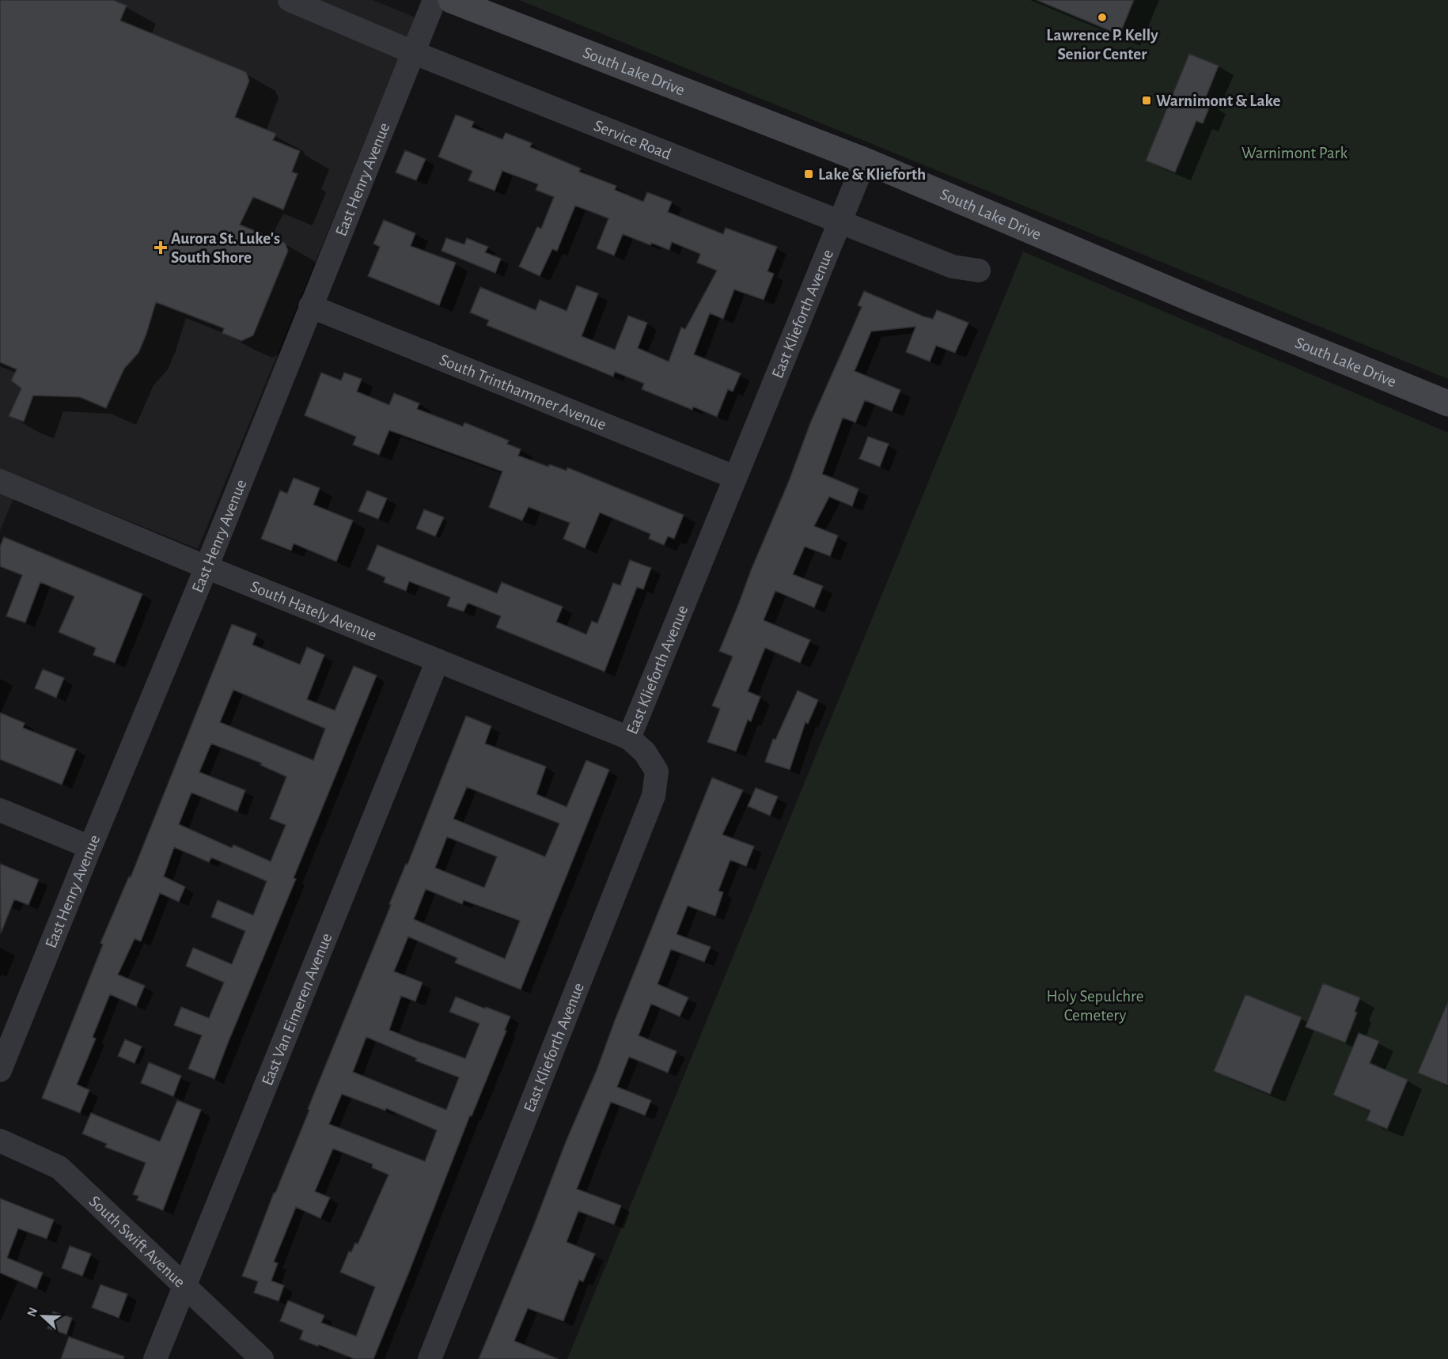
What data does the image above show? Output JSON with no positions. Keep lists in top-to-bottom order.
{
  "streets": {
    "main road": ["South Lake Drive"],
    "street": [
      "Service Road",
      "East Henry Avenue",
      "East Klieforth Avenue",
      "South Trinthammer Avenue",
      "South Hately Avenue",
      "East Van Eimeren Avenue",
      "South Swift Avenue"
    ]
  },
  "crossings": [
    ["South Lake Drive", "East Klieforth Avenue"],
    ["Service Road", "East Henry Avenue"],
    ["Service Road", "East Klieforth Avenue"],
    ["East Henry Avenue", "South Trinthammer Avenue"],
    ["East Henry Avenue", "South Hately Avenue"],
    ["East Klieforth Avenue", "South Trinthammer Avenue"],
    ["East Klieforth Avenue", "South Hately Avenue"],
    ["South Hately Avenue", "East Van Eimeren Avenue"],
    ["East Van Eimeren Avenue", "South Swift Avenue"]
  ],
  "parks": ["Warnimont Park", "Holy Sepulchre Cemetery"],
  "places": {
    "other": ["Lawrence P. Kelly Senior Center"],
    "transit": ["Warnimont & Lake", "Lake & Klieforth"],
    "health": ["Aurora St. Luke's South Shore"]
  },
  "north": "left"
}
